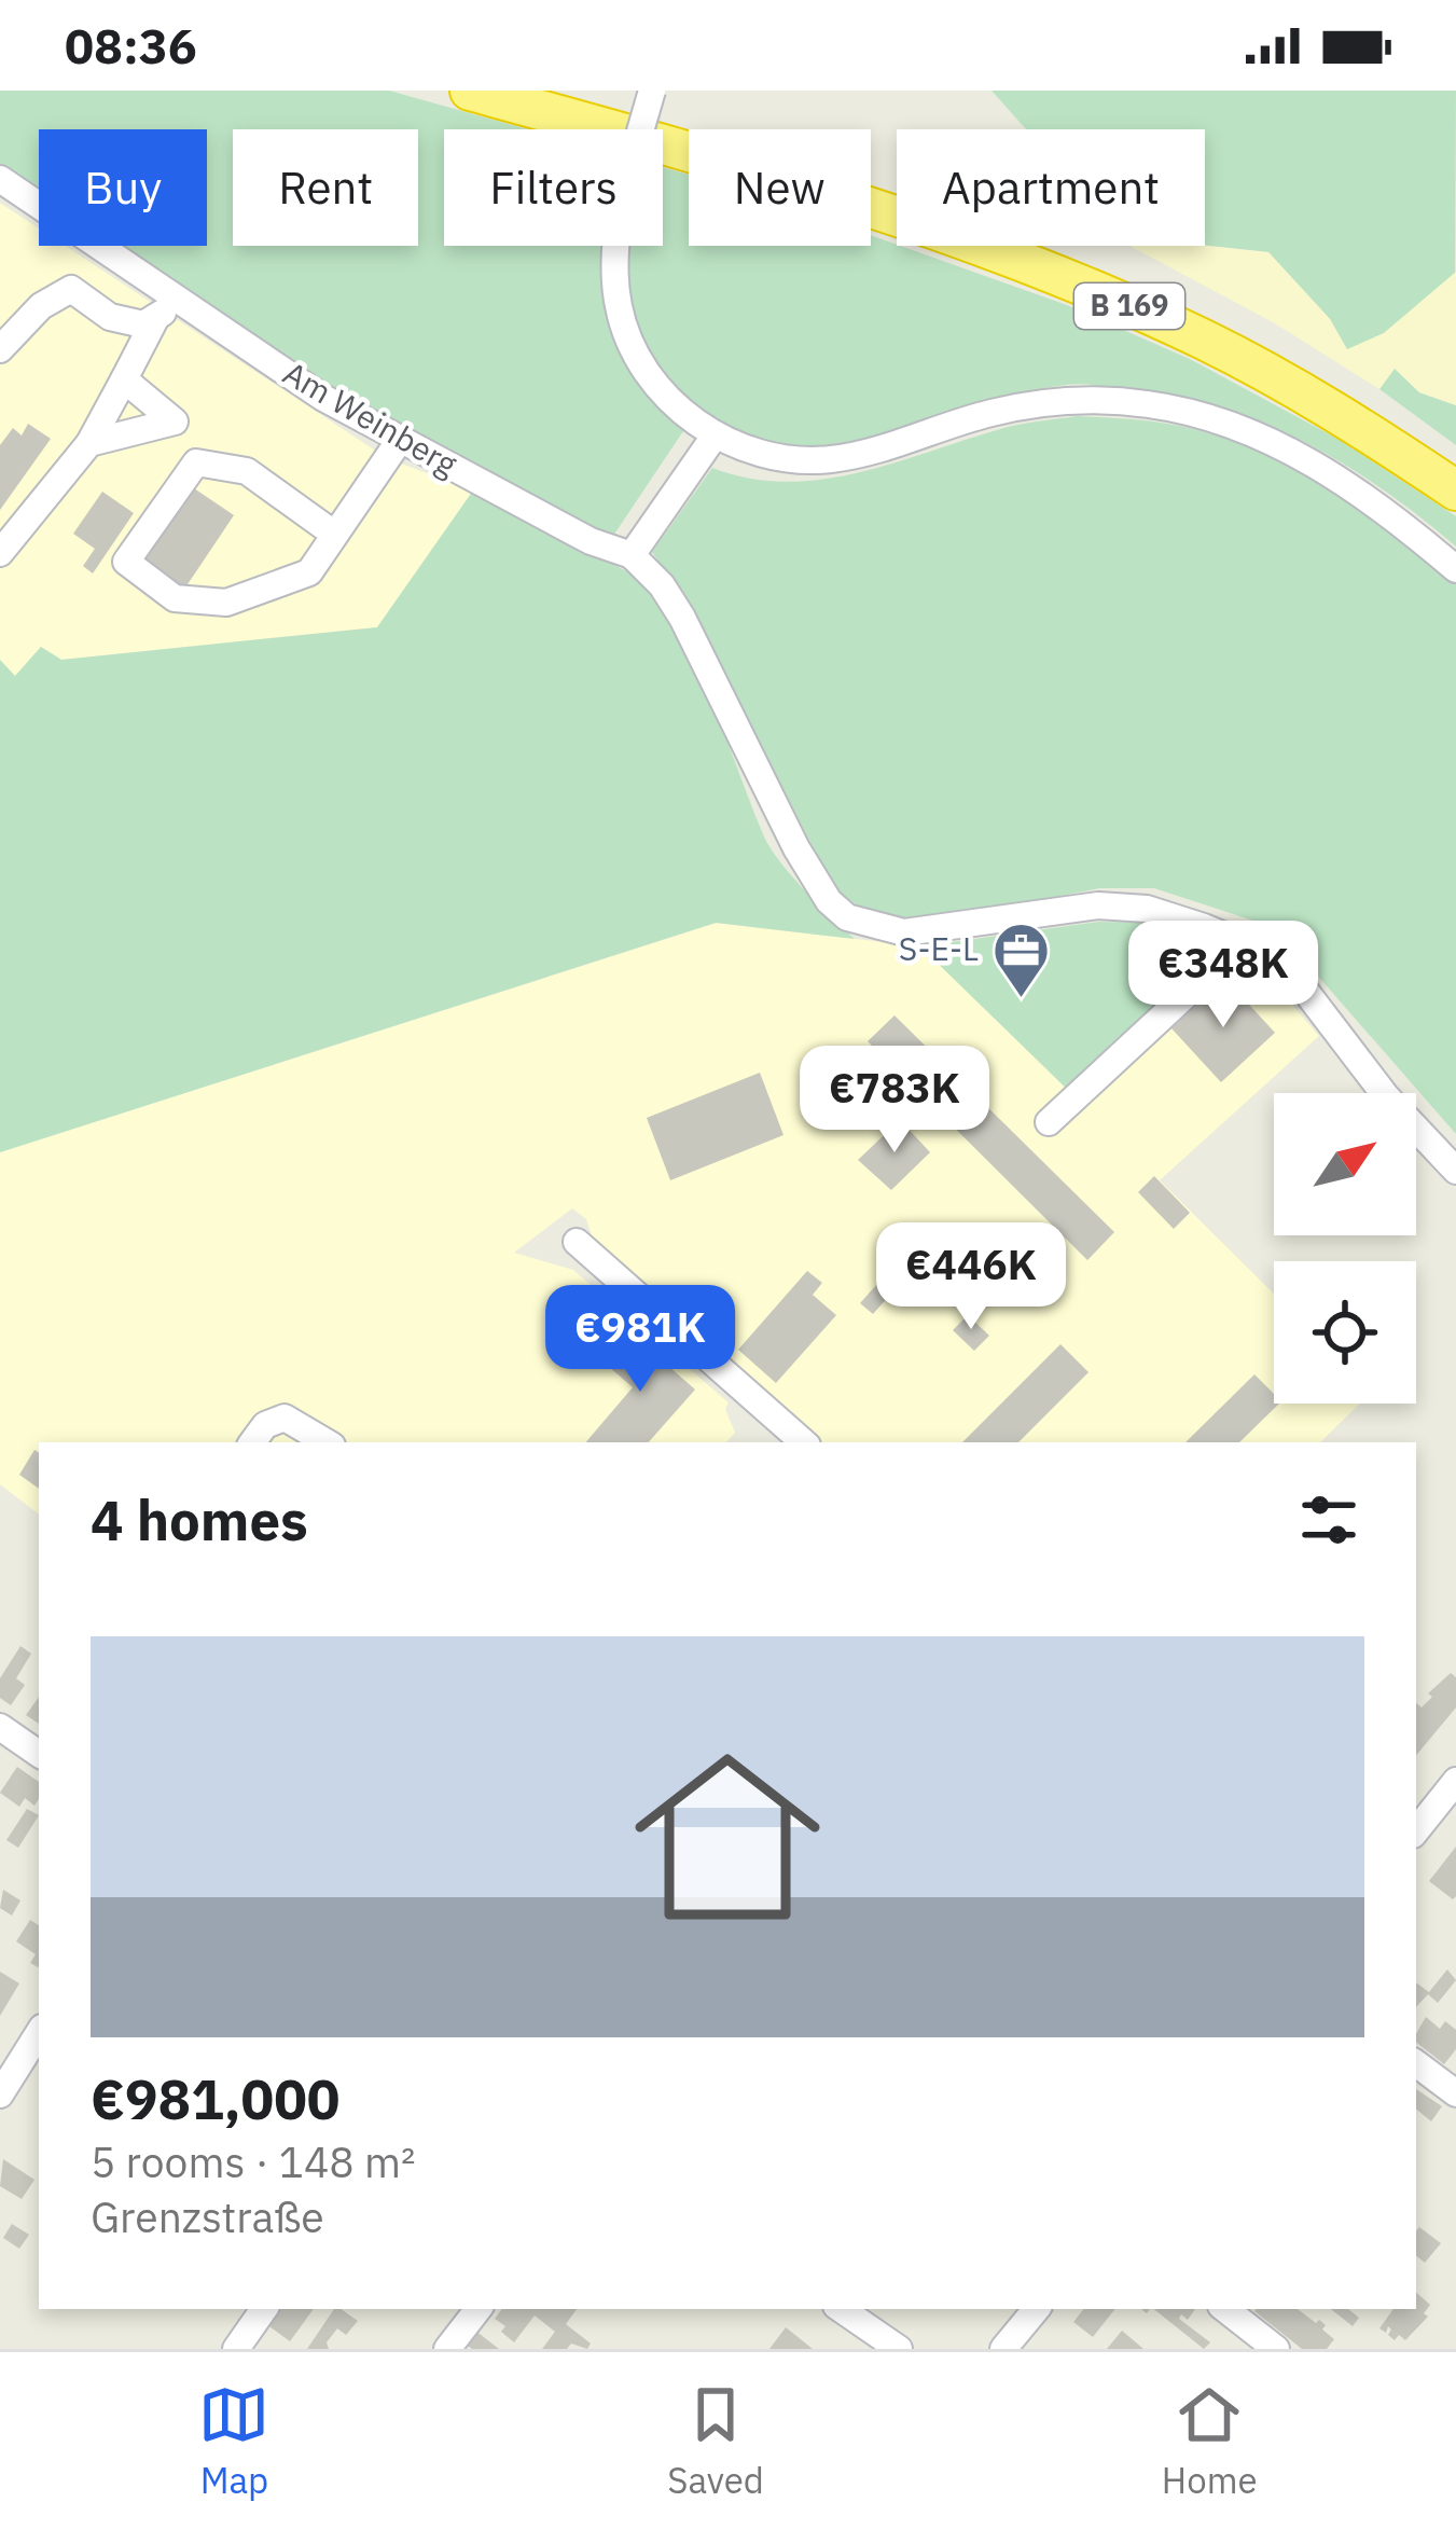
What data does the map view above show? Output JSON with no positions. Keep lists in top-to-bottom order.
{
  "streets": {
    "highway": ["B 169"],
    "street": ["Am Weinberg"]
  },
  "places": {
    "office": ["S-E-L"]
  },
  "north": "top right",
  "page": {
    "status": "08:36",
    "chip": [
      "Buy",
      "Rent",
      "Filters",
      "New",
      "Apartment"
    ],
    "price": [
      "€348K",
      "€783K",
      "€446K",
      "€981K"
    ],
    "heading": "4 homes",
    "list": [
      {
        "name": "€981,000",
        "note": "5 rooms · 148 m² · Grenzstraße"
      }
    ],
    "tabs": ["Map", "Saved", "Home"]
  }
}
